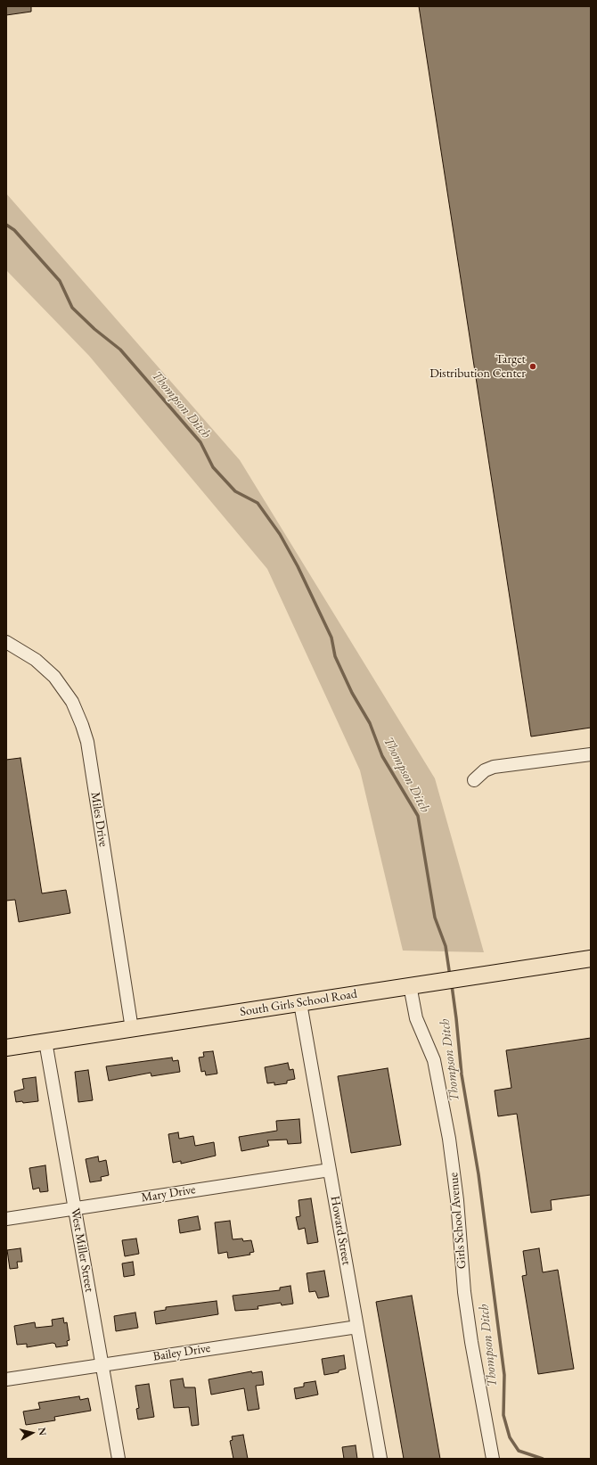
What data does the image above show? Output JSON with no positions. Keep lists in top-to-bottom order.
{
  "streets": {
    "main road": ["South Girls School Road"],
    "street": [
      "Miles Drive",
      "Mary Drive",
      "Girls School Avenue",
      "Howard Street",
      "West Miller Street",
      "Bailey Drive"
    ]
  },
  "crossings": [
    ["Miles Drive", "South Girls School Road"],
    ["South Girls School Road", "Girls School Avenue"],
    ["South Girls School Road", "Howard Street"],
    ["South Girls School Road", "West Miller Street"],
    ["Mary Drive", "Howard Street"],
    ["Mary Drive", "West Miller Street"],
    ["Howard Street", "Bailey Drive"],
    ["West Miller Street", "Bailey Drive"]
  ],
  "water": ["Thompson Ditch"],
  "places": ["Target Distribution Center"],
  "north": "right"
}
